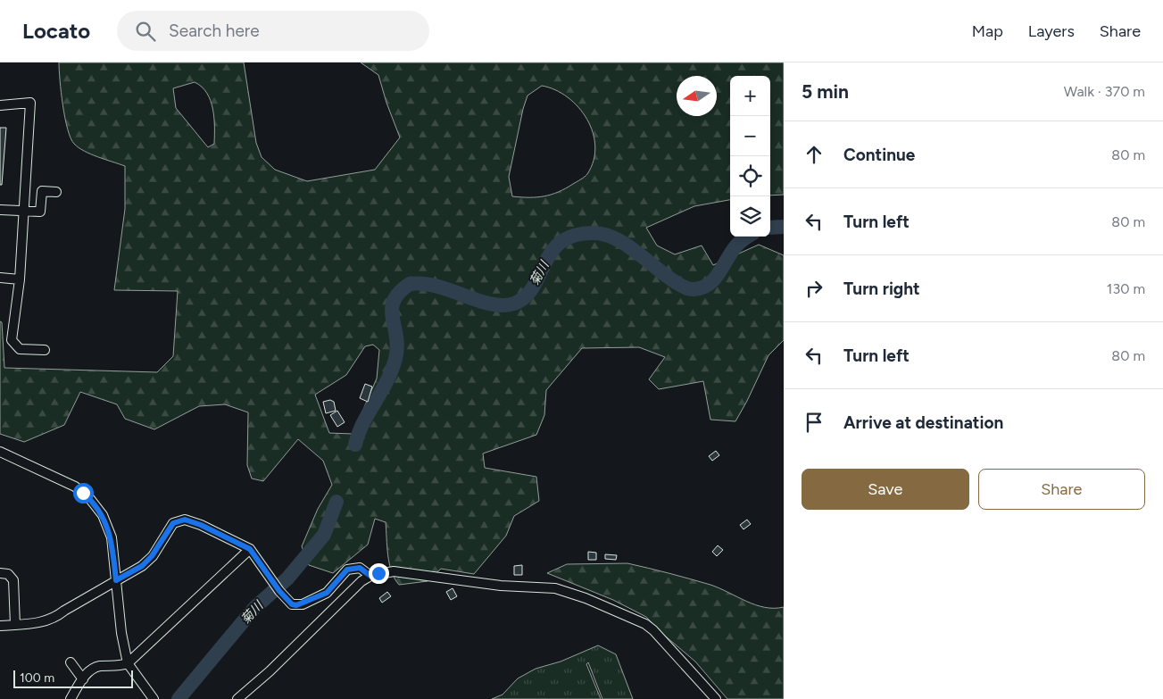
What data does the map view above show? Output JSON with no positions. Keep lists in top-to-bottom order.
{
  "water": ["菊川"],
  "scale_bar": "100 m",
  "north": "left",
  "page": {
    "header": "Locato",
    "search": "Search here",
    "nav": ["Map", "Layers", "Share"],
    "heading": ["5 min", "Walk · 370 m"],
    "map_buttons": ["+", "−"],
    "list": [
      ["Continue", "80 m"],
      ["Turn left", "80 m"],
      ["Turn right", "130 m"],
      ["Turn left", "80 m"],
      "Arrive at destination"
    ],
    "buttons": ["Save", "Share"],
    "scale": "100 m"
  }
}
